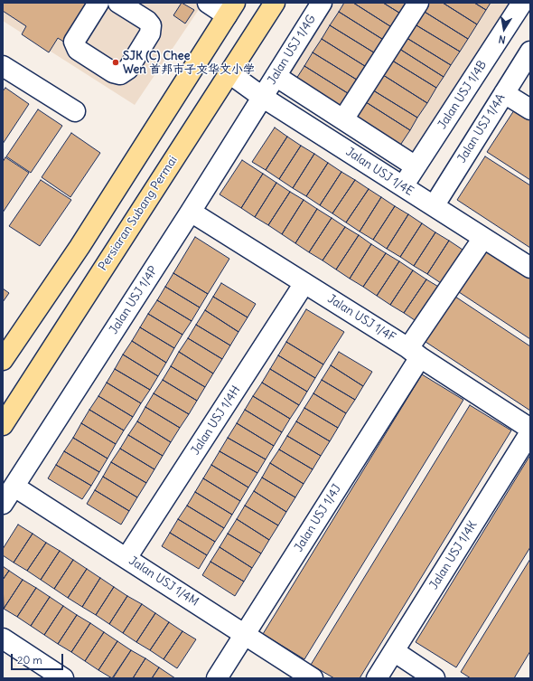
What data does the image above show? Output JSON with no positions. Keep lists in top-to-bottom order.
{
  "streets": {
    "main road": ["Persiaran Subang Permai"],
    "street": [
      "Jalan USJ 1/4G",
      "Jalan USJ 1/4B",
      "Jalan USJ 1/4A",
      "Jalan USJ 1/4E",
      "Jalan USJ 1/4P",
      "Jalan USJ 1/4F",
      "Jalan USJ 1/4H",
      "Jalan USJ 1/4J",
      "Jalan USJ 1/4K",
      "Jalan USJ 1/4M"
    ]
  },
  "crossings": [
    ["Jalan USJ 1/4G", "Jalan USJ 1/4E"],
    ["Jalan USJ 1/4G", "Jalan USJ 1/4P"],
    ["Jalan USJ 1/4B", "Jalan USJ 1/4E"],
    ["Jalan USJ 1/4A", "Jalan USJ 1/4E"],
    ["Jalan USJ 1/4E", "Persiaran Subang Permai"],
    ["Jalan USJ 1/4E", "Jalan USJ 1/4P"],
    ["Jalan USJ 1/4E", "Jalan USJ 1/4J"],
    ["Jalan USJ 1/4P", "Jalan USJ 1/4F"],
    ["Jalan USJ 1/4P", "Jalan USJ 1/4M"],
    ["Jalan USJ 1/4F", "Jalan USJ 1/4H"],
    ["Jalan USJ 1/4F", "Jalan USJ 1/4J"],
    ["Jalan USJ 1/4H", "Jalan USJ 1/4M"],
    ["Jalan USJ 1/4J", "Jalan USJ 1/4M"]
  ],
  "places": ["SJK (C) Chee Wen 首邦市子文华文小学"],
  "scale_bar": "20 m",
  "north": "bottom"
}
